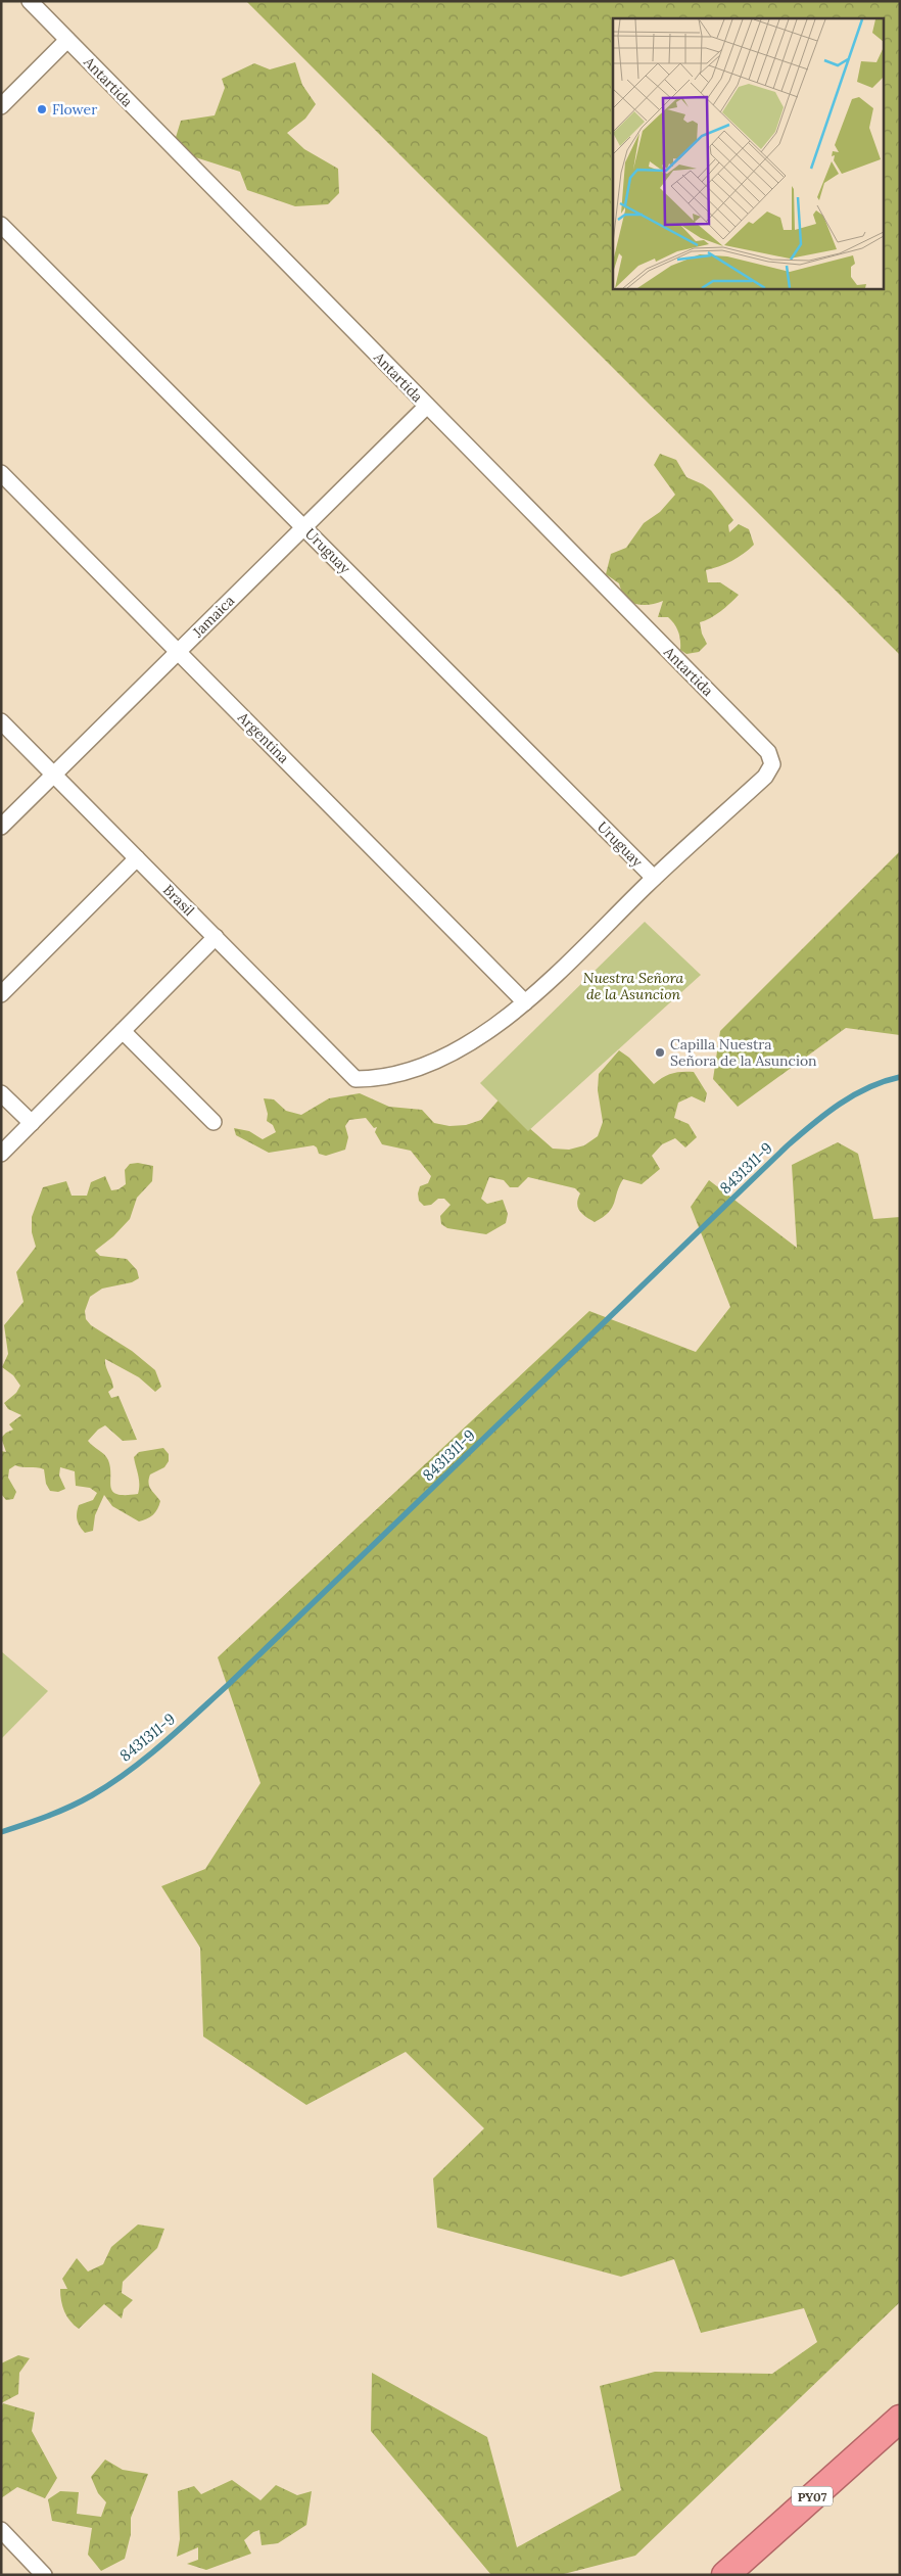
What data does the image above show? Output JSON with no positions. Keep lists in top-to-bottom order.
{
  "streets": {
    "highway": ["PY07"],
    "street": [
      "Antartida",
      "Uruguay",
      "Jamaica",
      "Argentina",
      "Brasil"
    ]
  },
  "crossings": [
    ["Antartida", "Uruguay"],
    ["Antartida", "Jamaica"],
    ["Uruguay", "Jamaica"],
    ["Jamaica", "Argentina"],
    ["Jamaica", "Brasil"],
    ["Argentina", "Brasil"]
  ],
  "water": ["8431311-9"],
  "parks": ["Nuestra Señora de la Asuncion"],
  "places": ["Flower", "Capilla Nuestra Señora de la Asuncion"]
}
